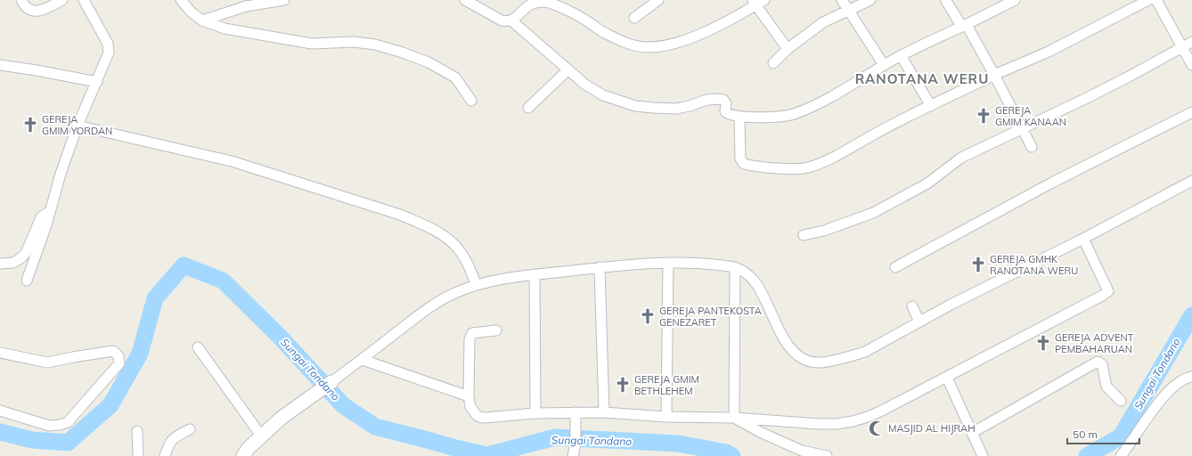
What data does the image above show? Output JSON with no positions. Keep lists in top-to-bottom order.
{
  "districts": ["RANOTANA WERU"],
  "water": ["Sungai Tondano"],
  "places": {
    "church": [
      "GEREJA GMIM KANAAN",
      "GEREJA GMIM YORDAN",
      "GEREJA GMHK RANOTANA WERU",
      "GEREJA PANTEKOSTA GENEZARET",
      "GEREJA ADVENT PEMBAHARUAN",
      "GEREJA GMIM BETHLEHEM"
    ],
    "mosque": ["MASJID AL HIJRAH"]
  },
  "scale_bar": "50 m"
}
